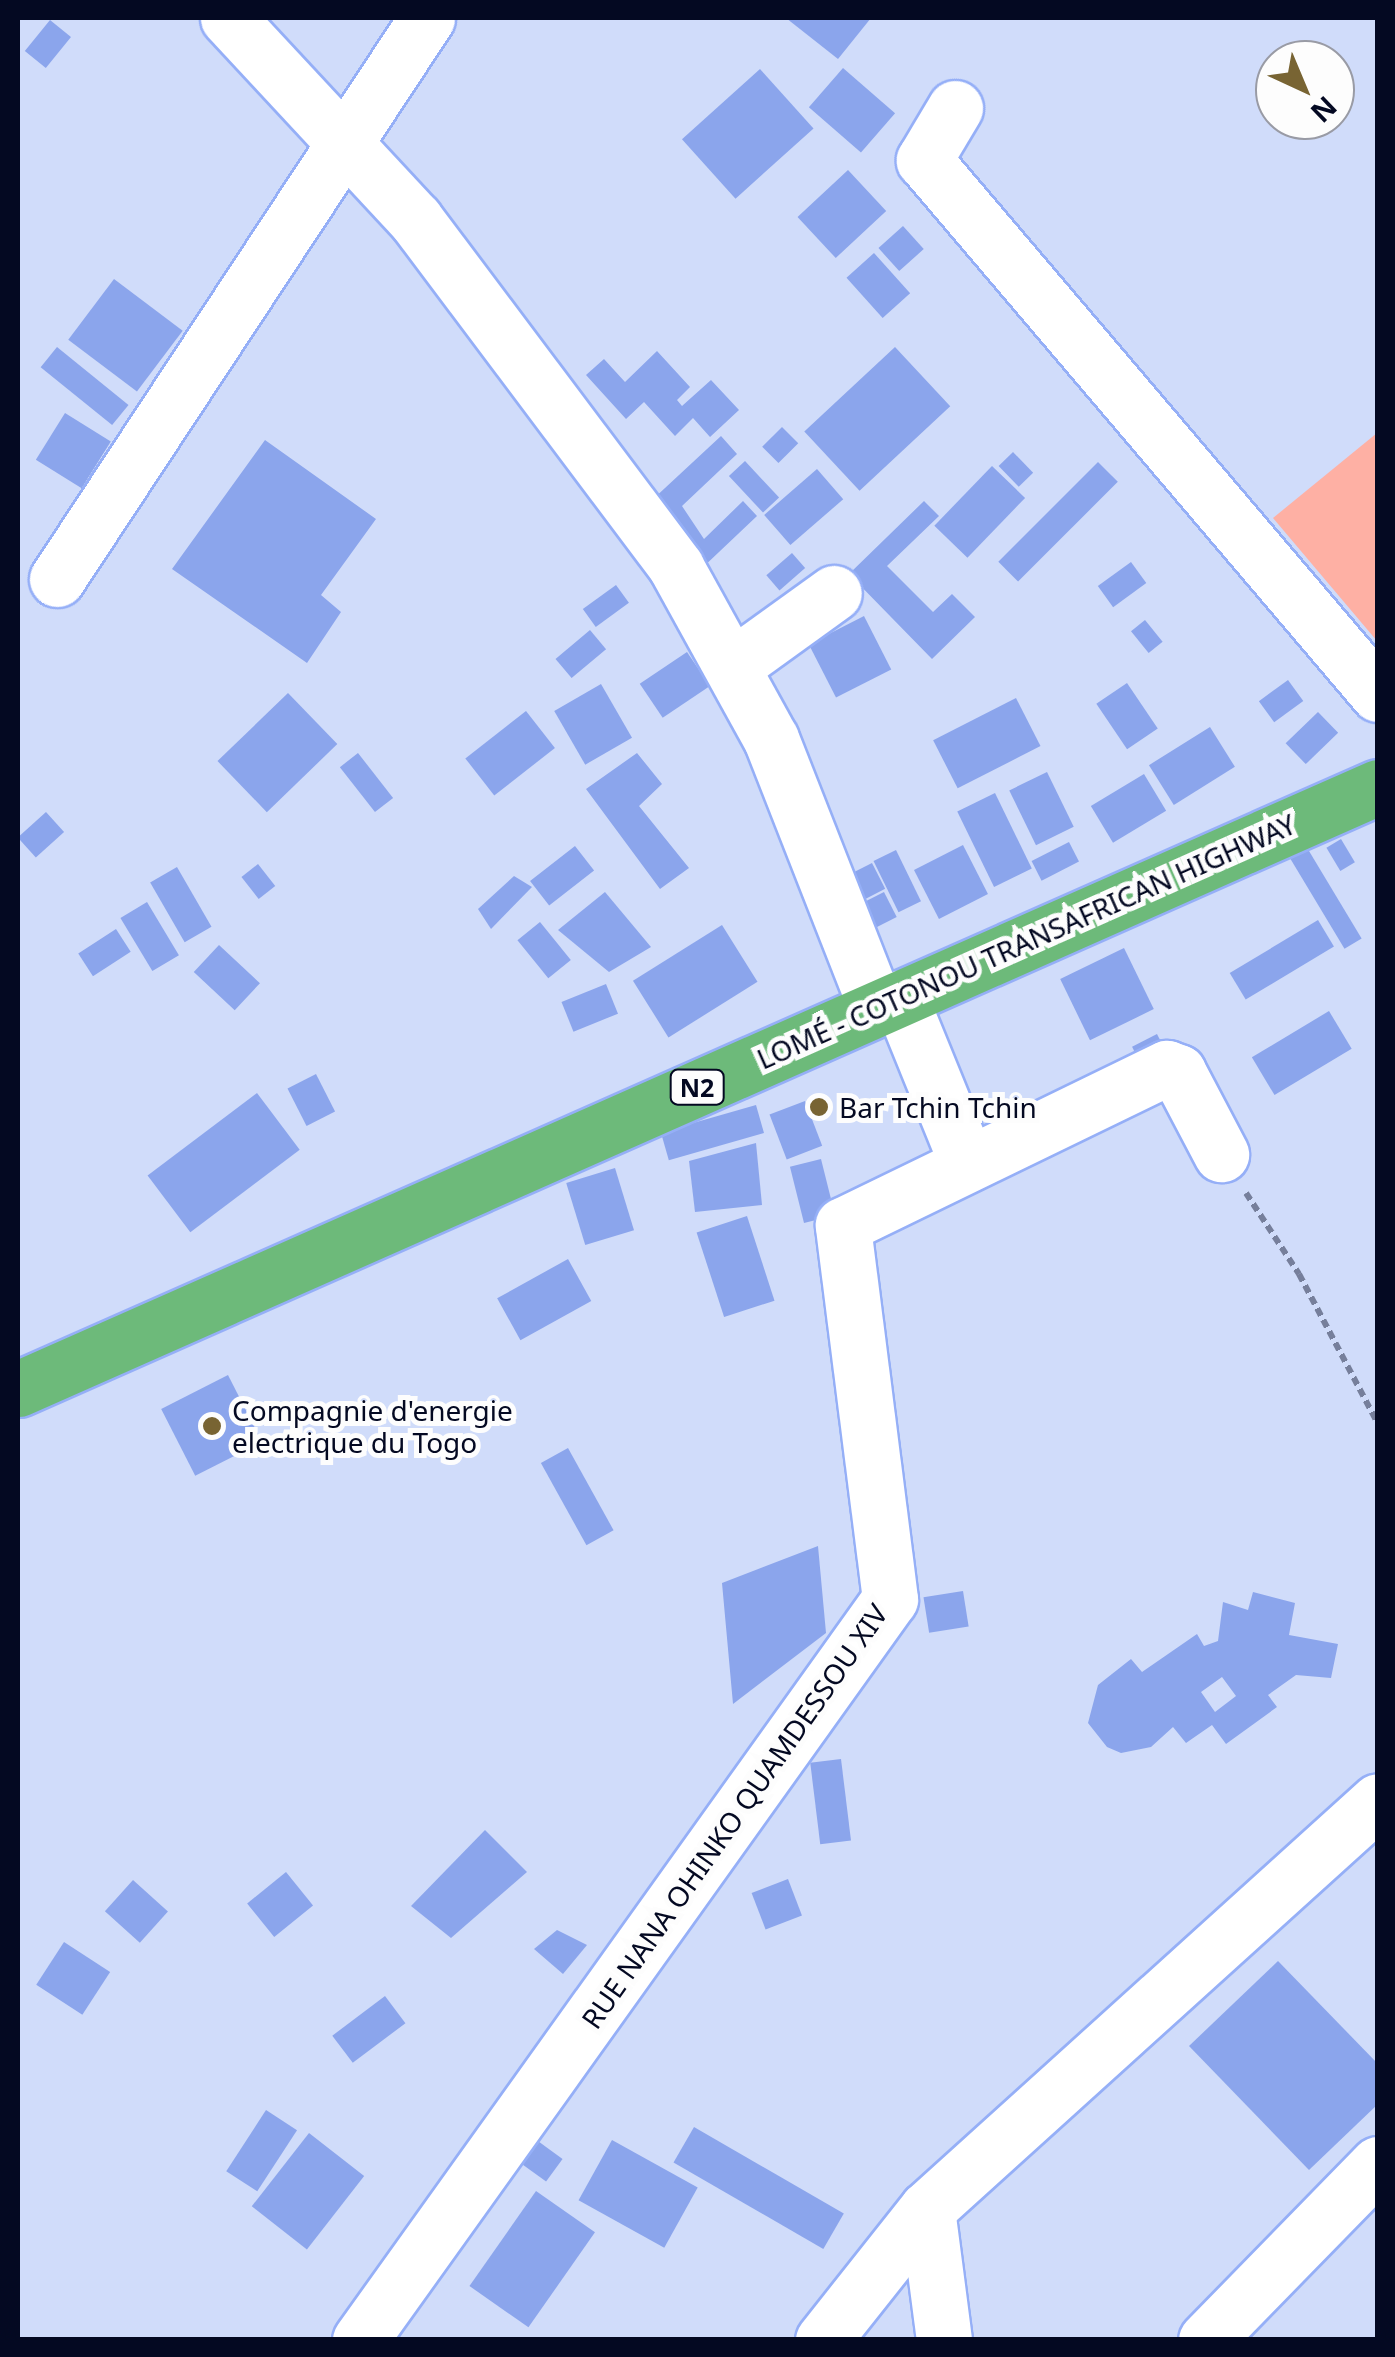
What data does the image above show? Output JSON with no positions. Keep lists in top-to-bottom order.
{
  "streets": {
    "highway": ["LOMÉ - COTONOU TRANSAFRICAN HIGHWAY", "N2"],
    "street": ["RUE NANA OHINKO QUAMDESSOU XIV"]
  },
  "places": ["Bar Tchin Tchin", "Compagnie d'energie electrique du Togo"],
  "north": "bottom right"
}
